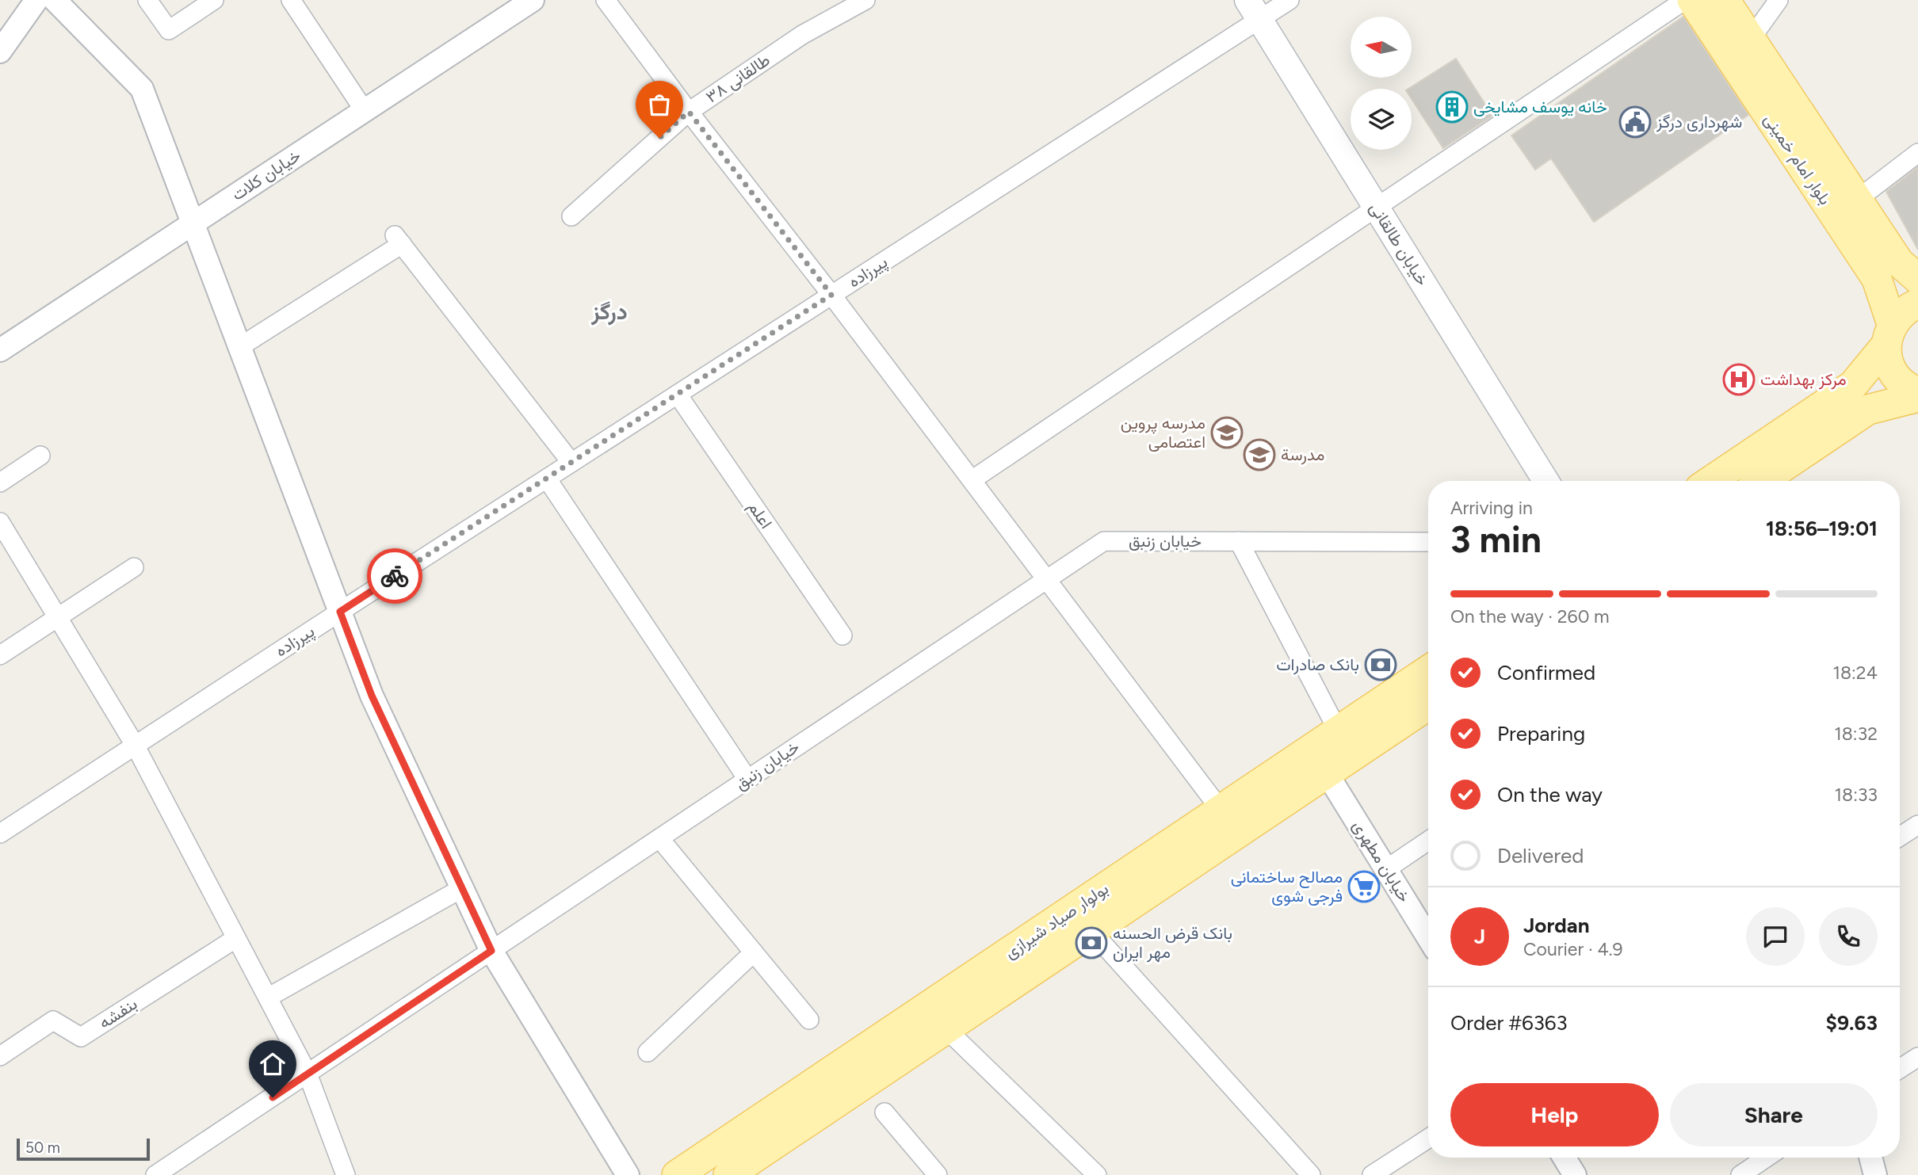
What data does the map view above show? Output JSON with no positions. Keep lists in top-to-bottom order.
{
  "streets": {
    "main road": ["بلوار امام خمینی", "خیابان طالقانی", "بولوار صیاد شیرازی"],
    "street": [
      "طالقانی ۳۸",
      "خیابان کلات",
      "پیرزاده",
      "اعلم",
      "خیابان زنبق",
      "خیابان مطهری",
      "بنفشه"
    ]
  },
  "crossings": [
    ["خیابان طالقانی", "پیرزاده"],
    ["پیرزاده", "اعلم"],
    ["خیابان مطهری", "بولوار صیاد شیرازی"]
  ],
  "districts": ["درگز"],
  "places": {
    "building": ["خانه یوسف مشایخی"],
    "public building": ["شهرداری درگز"],
    "hospital": ["مرکز بهداشت"],
    "school or university": ["مدرسه پروین اعتصامی", "مدرسة"],
    "bank": ["بانک صادرات", "بانک قرض الحسنه مهر ایران"],
    "supermarket": ["مصالح ساختمانی فرجی شوی"]
  },
  "scale_bar": "50 m",
  "north": "left",
  "page": {
    "heading": ["3 min", "Arriving in", "18:56–19:01"],
    "panel": [
      "Jordan",
      "Courier · 4.9",
      "Order #6363",
      "$9.63"
    ],
    "bar": "On the way · 260 m",
    "list": [
      ["Confirmed", "18:24"],
      ["Preparing", "18:32"],
      ["On the way", "18:33"],
      "Delivered"
    ],
    "round": "J",
    "buttons": ["Help", "Share"],
    "scale": "50 m"
  }
}
